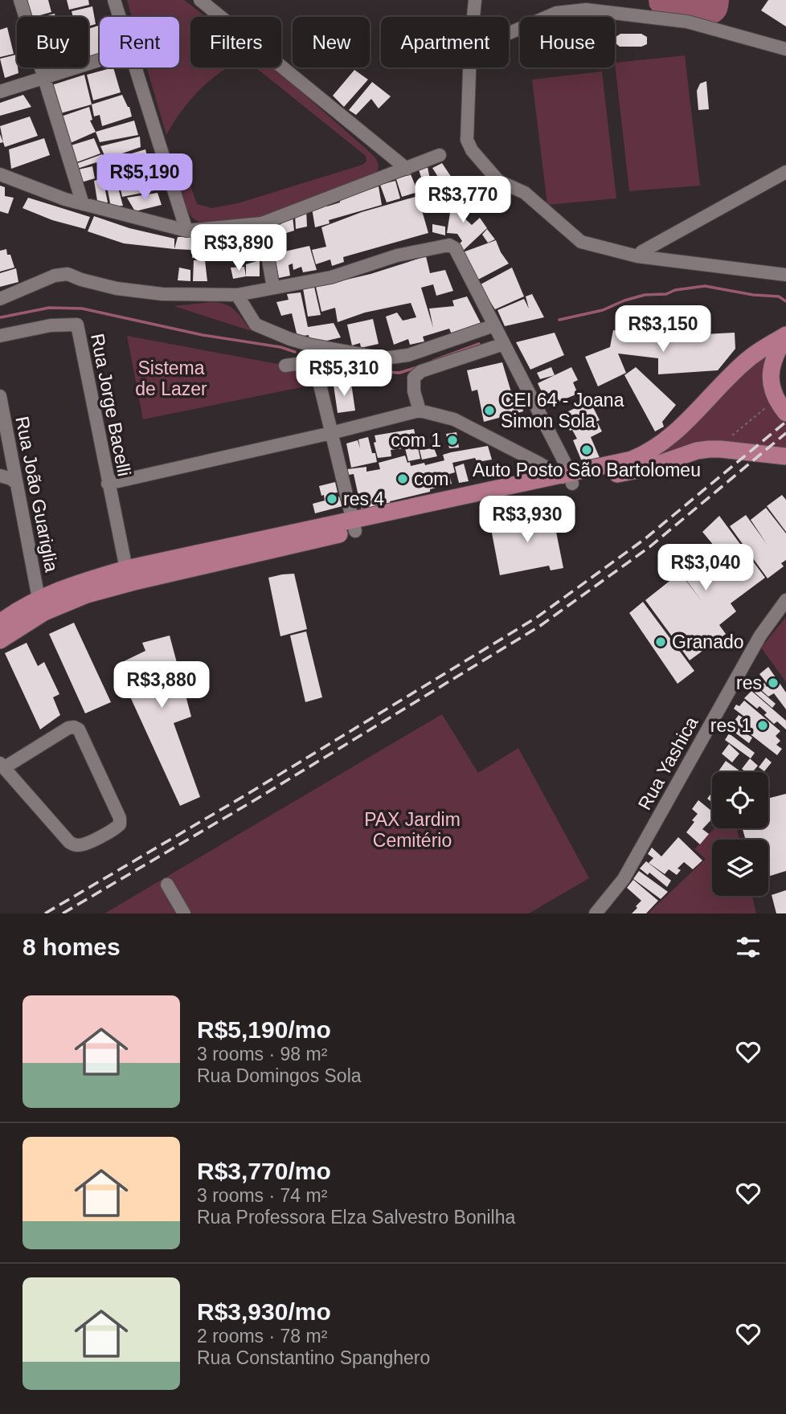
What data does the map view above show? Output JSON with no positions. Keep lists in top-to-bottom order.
{
  "streets": {
    "street": ["Rua Jorge Bacelli", "Rua João Guariglia", "Rua Yashica"]
  },
  "parks": ["Sistema de Lazer", "PAX Jardim Cemitério"],
  "places": [
    "CEI 64 - Joana Simon Sola",
    "com 1",
    "Auto Posto São Bartolomeu",
    "com",
    "res 4",
    "Granado",
    "res",
    "res 1"
  ],
  "page": {
    "chip": [
      "Buy",
      "Rent",
      "Filters",
      "New",
      "Apartment",
      "House"
    ],
    "price": [
      "R$5,190",
      "R$3,770",
      "R$3,890",
      "R$3,150",
      "R$5,310",
      "R$3,930",
      "R$3,040",
      "R$3,880"
    ],
    "heading": "8 homes",
    "list": [
      {
        "name": "R$5,190/mo",
        "note": "3 rooms · 98 m² · Rua Domingos Sola"
      },
      {
        "name": "R$3,770/mo",
        "note": "3 rooms · 74 m² · Rua Professora Elza Salvestro Bonilha"
      },
      {
        "name": "R$3,930/mo",
        "note": "2 rooms · 78 m² · Rua Constantino Spanghero"
      }
    ]
  }
}
